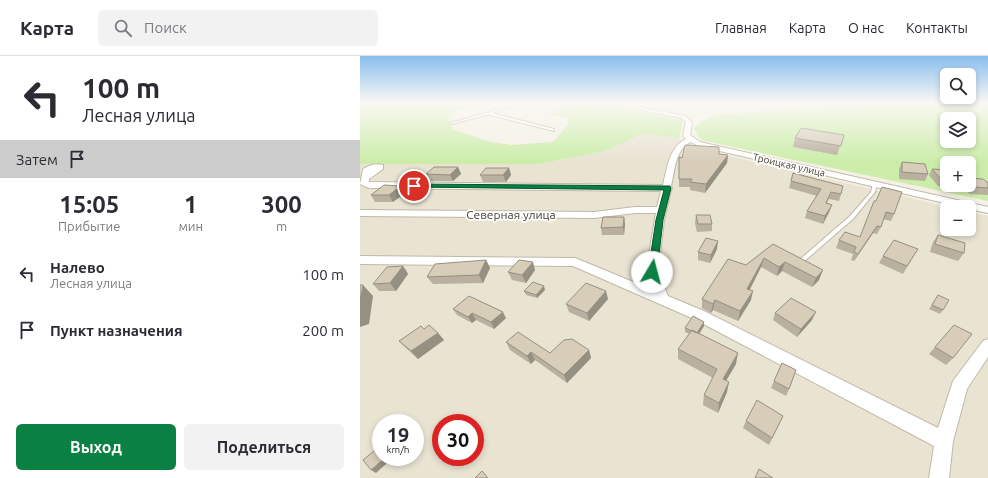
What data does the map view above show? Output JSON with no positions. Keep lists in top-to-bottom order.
{
  "streets": {
    "street": ["Троицкая улица", "Северная улица"]
  },
  "page": {
    "header": "Карта",
    "search": "Поиск",
    "nav": [
      "Главная",
      "Карта",
      "О нас",
      "Контакты"
    ],
    "turn": ["100 m", "Лесная улица"],
    "map_buttons": ["+", "−"],
    "then": "Затем",
    "eta": [
      "15:05",
      "Прибытие",
      "1",
      "мин",
      "300",
      "m"
    ],
    "list": [
      {
        "name": "Налево",
        "note": "Лесная улица",
        "value": "100 m"
      },
      {
        "name": "Пункт назначения",
        "value": "200 m"
      }
    ],
    "speed": "19 km/h",
    "limit": "30",
    "buttons": ["Выход", "Поделиться"]
  }
}
